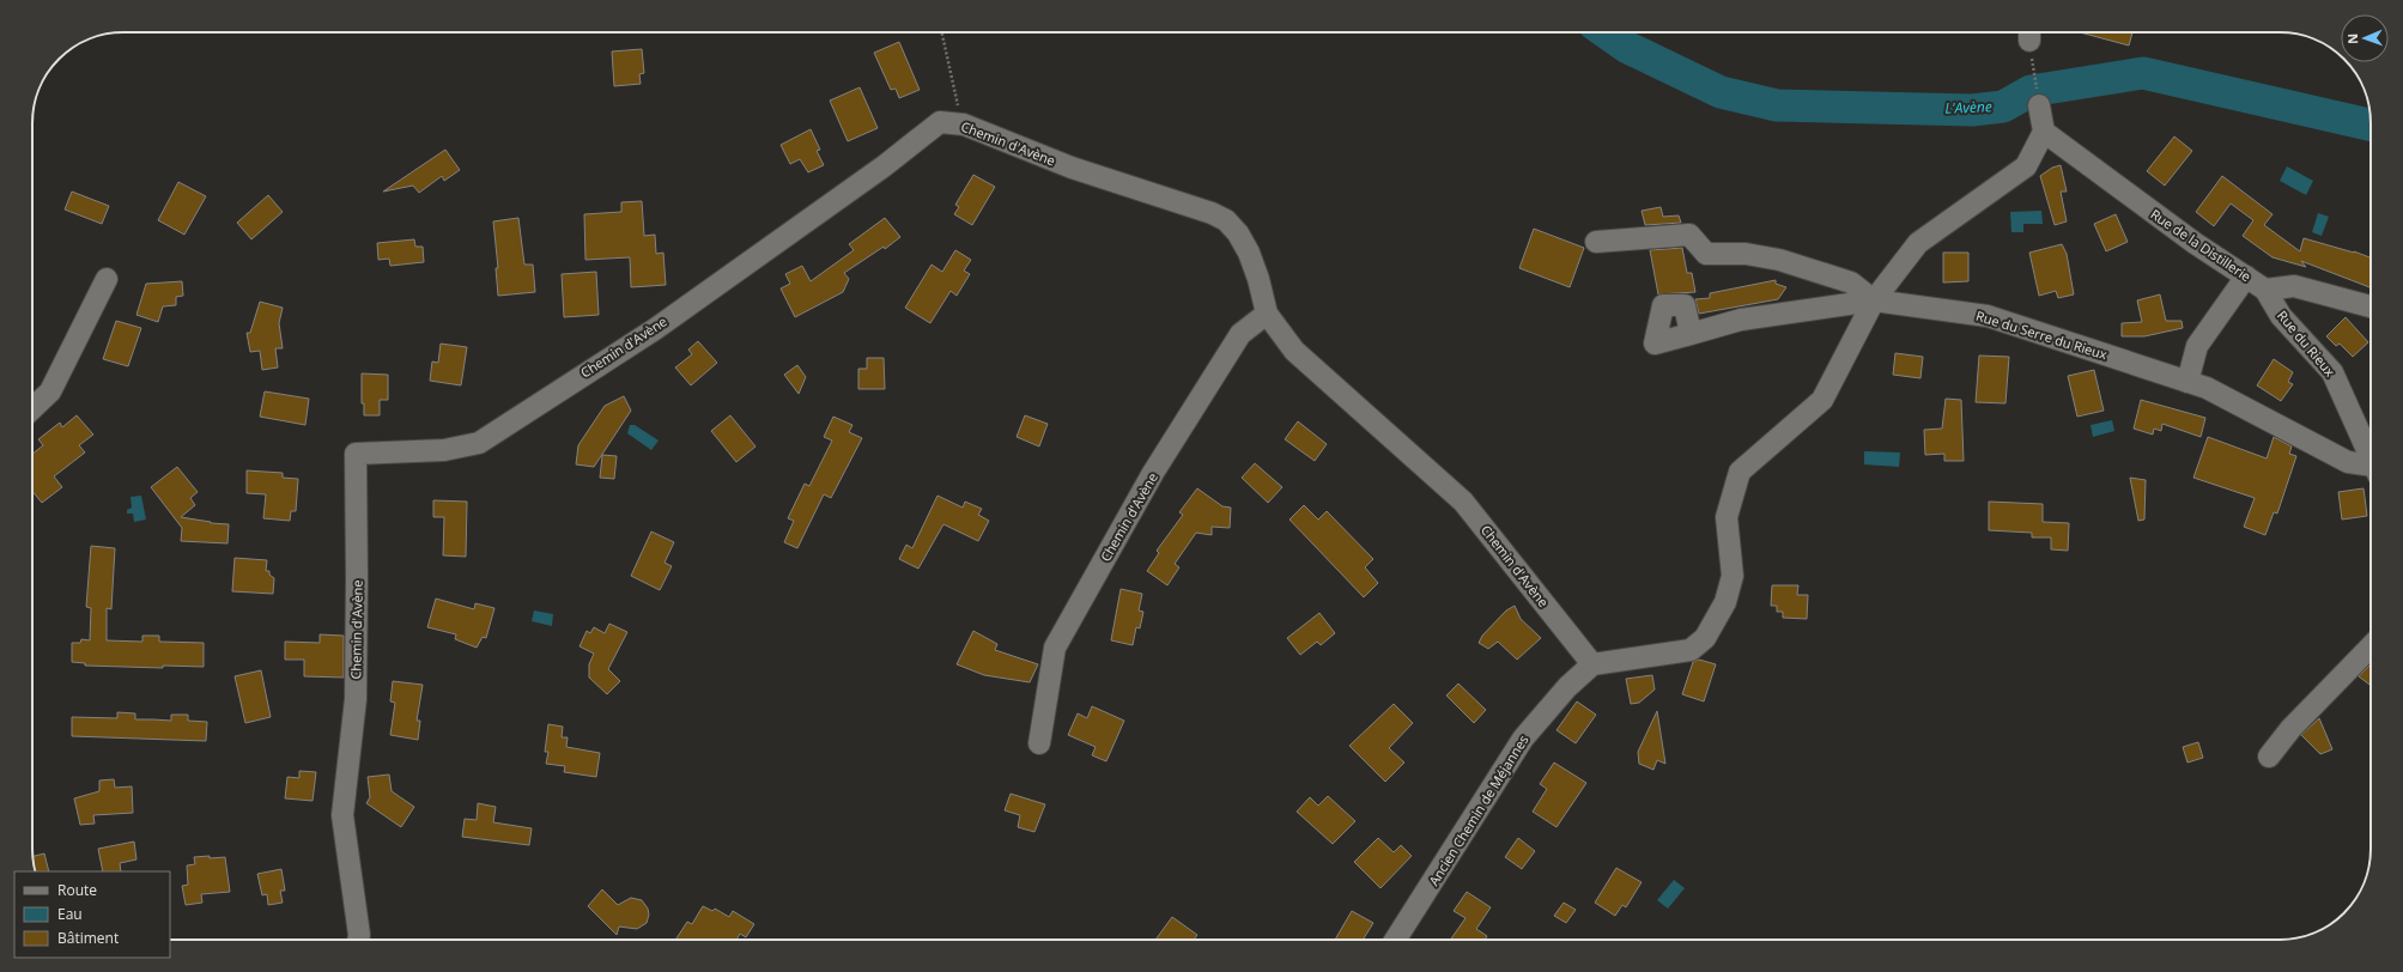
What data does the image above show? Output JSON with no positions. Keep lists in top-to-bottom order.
{
  "streets": {
    "street": [
      "Chemin d'Avène",
      "Rue de la Distillerie",
      "Rue du Serre du Rieux",
      "Rue du Rieux",
      "Ancien Chemin de Méjannes"
    ]
  },
  "crossings": [
    ["Chemin d'Avène", "Ancien Chemin de Méjannes"],
    ["Rue de la Distillerie", "Rue du Rieux"]
  ],
  "water": ["L'Avène"],
  "legend": ["Route", "Eau", "Bâtiment"],
  "north": "left"
}
